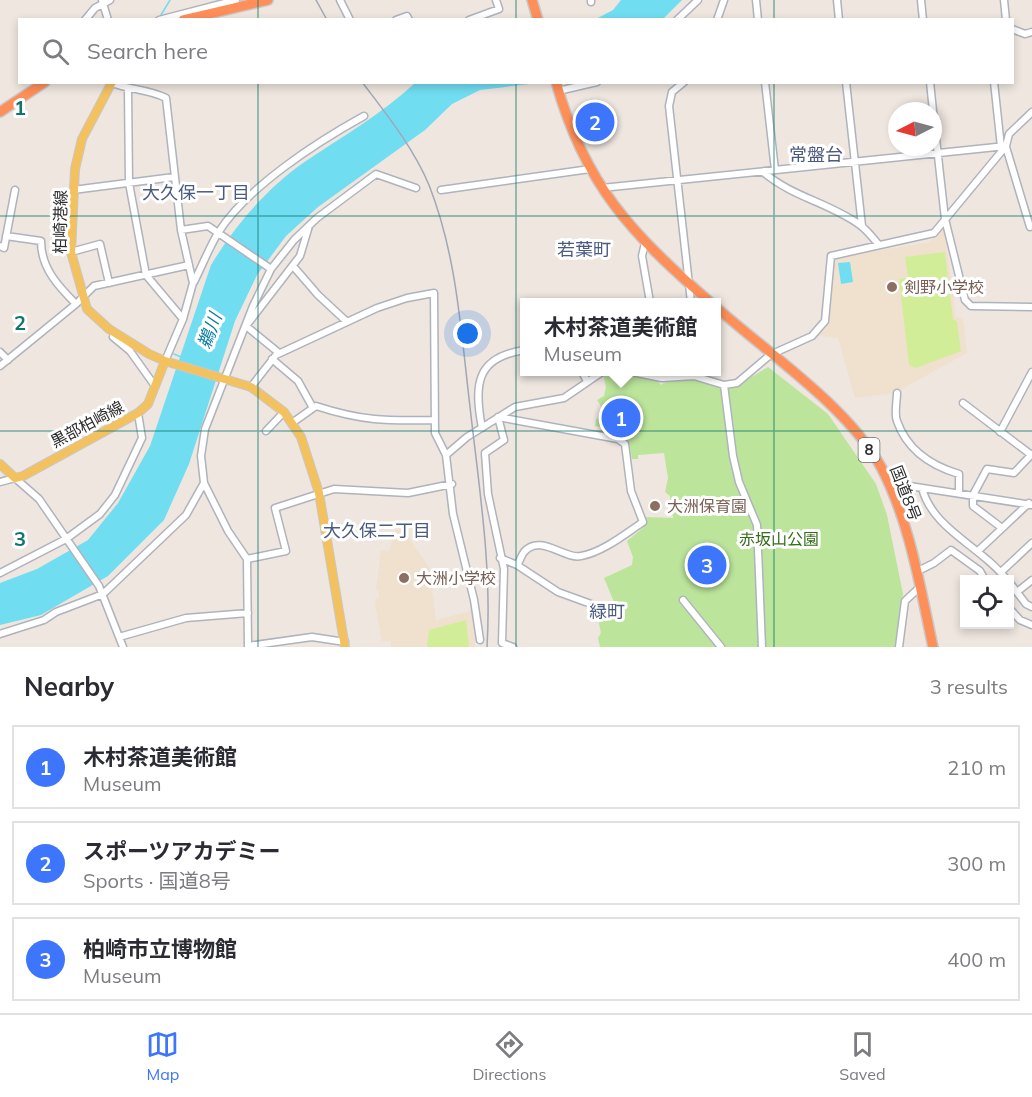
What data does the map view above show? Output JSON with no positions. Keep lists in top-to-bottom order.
{
  "streets": {
    "highway": ["8", "国道8号"],
    "main road": ["柏崎港線", "黒部柏崎線"]
  },
  "crossings": [
    ["柏崎港線", "黒部柏崎線"]
  ],
  "districts": [
    "常盤台",
    "大久保一丁目",
    "若葉町",
    "大久保二丁目",
    "緑町"
  ],
  "water": ["鵜川"],
  "parks": ["赤坂山公園"],
  "places": ["剣野小学校", "大洲保育園", "大洲小学校"],
  "north": "left",
  "page": {
    "search": "Search here",
    "pins": ["2", "1", "3"],
    "popup": ["木村茶道美術館", "Museum"],
    "heading": ["Nearby", "3 results"],
    "list": [
      {
        "mark": "1",
        "name": "木村茶道美術館",
        "note": "Museum",
        "value": "210 m"
      },
      {
        "mark": "2",
        "name": "スポーツアカデミー",
        "note": "Sports · 国道8号",
        "value": "300 m"
      },
      {
        "mark": "3",
        "name": "柏崎市立博物館",
        "note": "Museum",
        "value": "400 m"
      }
    ],
    "nav": ["Map", "Directions", "Saved"]
  },
  "grid": {
    "rows": ["1", "2", "3"]
  }
}
